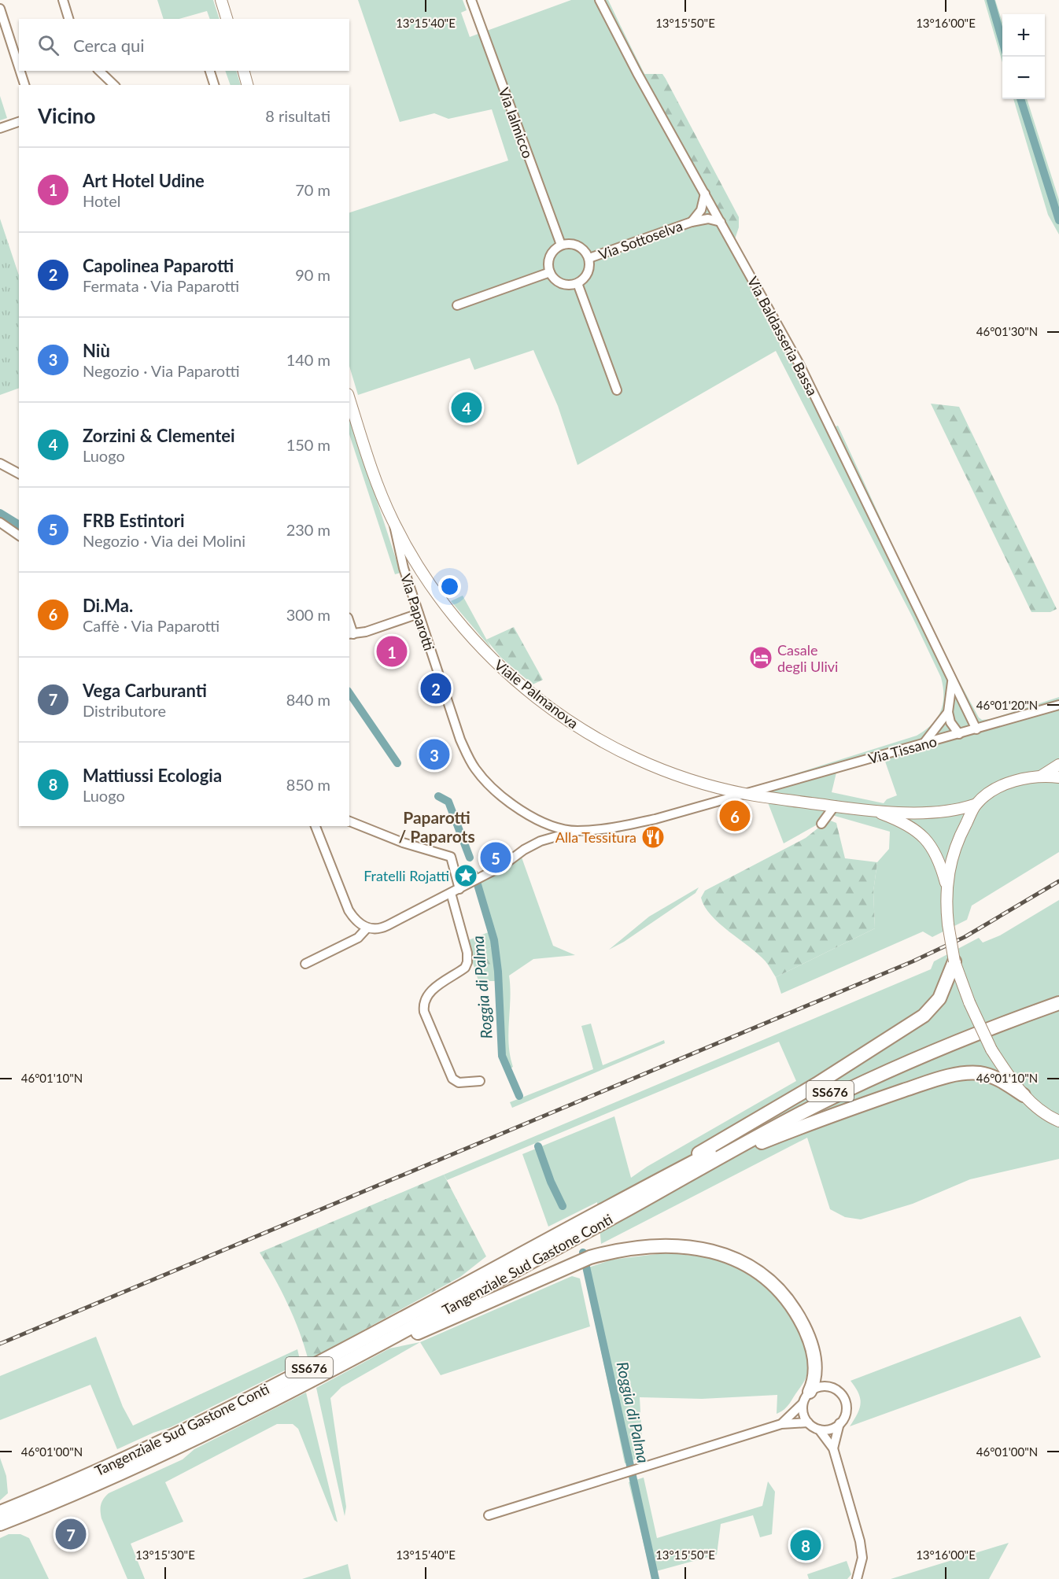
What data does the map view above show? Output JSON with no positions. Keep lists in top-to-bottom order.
{
  "streets": {
    "highway": ["SS676", "Tangenziale Sud Gastone Conti"],
    "main road": ["Viale Palmanova"],
    "street": [
      "Via Ialmicco",
      "Via Sottoselva",
      "Via Baldasseria Bassa",
      "Via Paparotti",
      "Via Tissano"
    ]
  },
  "crossings": [
    ["Via Ialmicco", "Via Sottoselva"],
    ["Via Sottoselva", "Via Baldasseria Bassa"],
    ["Via Baldasseria Bassa", "Via Tissano"],
    ["Via Paparotti", "Viale Palmanova"],
    ["Via Paparotti", "Via Tissano"],
    ["Viale Palmanova", "Via Tissano"],
    ["SS676", "Tangenziale Sud Gastone Conti"]
  ],
  "districts": ["Paparotti / Paparots"],
  "water": ["Roggia di Palma"],
  "places": {
    "hotel": ["Casale degli Ulivi"],
    "restaurant": ["Alla Tessitura"],
    "place": ["Fratelli Rojatti"]
  },
  "page": {
    "map_buttons": ["+", "−"],
    "search": "Cerca qui",
    "heading": ["Vicino", "8 risultati"],
    "list": [
      {
        "mark": "1",
        "name": "Art Hotel Udine",
        "note": "Hotel",
        "value": "70 m"
      },
      {
        "mark": "2",
        "name": "Capolinea Paparotti",
        "note": "Fermata · Via Paparotti",
        "value": "90 m"
      },
      {
        "mark": "3",
        "name": "Niù",
        "note": "Negozio · Via Paparotti",
        "value": "140 m"
      },
      {
        "mark": "4",
        "name": "Zorzini & Clementei",
        "note": "Luogo",
        "value": "150 m"
      },
      {
        "mark": "5",
        "name": "FRB Estintori",
        "note": "Negozio · Via dei Molini",
        "value": "230 m"
      },
      {
        "mark": "6",
        "name": "Di.Ma.",
        "note": "Caffè · Via Paparotti",
        "value": "300 m"
      },
      {
        "mark": "7",
        "name": "Vega Carburanti",
        "note": "Distributore",
        "value": "840 m"
      },
      {
        "mark": "8",
        "name": "Mattiussi Ecologia",
        "note": "Luogo",
        "value": "850 m"
      }
    ],
    "pins": [
      "4",
      "1",
      "2",
      "3",
      "6",
      "5",
      "7",
      "8"
    ]
  },
  "coordinates": [
    "13°15'40\"E",
    "13°15'50\"E",
    "13°16'00\"E",
    "46°01'30\"N",
    "46°01'20\"N",
    "46°01'10\"N",
    "46°01'00\"N",
    "13°15'30\"E"
  ]
}
